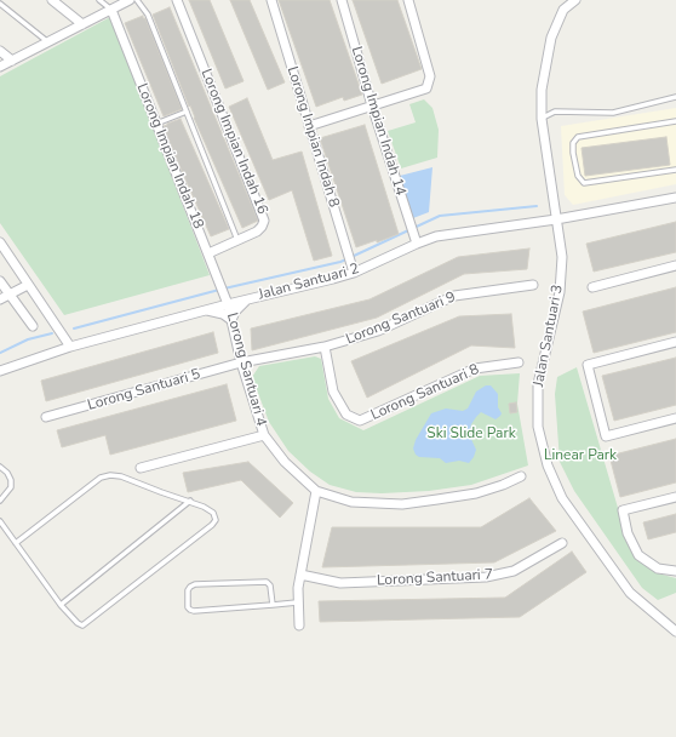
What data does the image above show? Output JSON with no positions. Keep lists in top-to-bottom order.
{
  "streets": {
    "street": [
      "Lorong Impian Indah 14",
      "Lorong Impian Indah 8",
      "Lorong Impian Indah 16",
      "Lorong Impian Indah 18",
      "Jalan Santuari 2",
      "Lorong Santuari 9",
      "Jalan Santuari 3",
      "Lorong Santuari 4",
      "Lorong Santuari 5",
      "Lorong Santuari 8",
      "Lorong Santuari 7"
    ]
  },
  "crossings": [
    ["Lorong Impian Indah 14", "Jalan Santuari 2"],
    ["Lorong Impian Indah 8", "Jalan Santuari 2"],
    ["Lorong Impian Indah 16", "Lorong Impian Indah 18"],
    ["Lorong Impian Indah 18", "Jalan Santuari 2"],
    ["Lorong Impian Indah 18", "Lorong Santuari 4"],
    ["Jalan Santuari 2", "Jalan Santuari 3"],
    ["Jalan Santuari 2", "Lorong Santuari 4"],
    ["Lorong Santuari 9", "Lorong Santuari 4"],
    ["Lorong Santuari 9", "Lorong Santuari 5"],
    ["Lorong Santuari 9", "Lorong Santuari 8"],
    ["Lorong Santuari 4", "Lorong Santuari 5"]
  ],
  "parks": ["Ski Slide Park", "Linear Park"]
}
